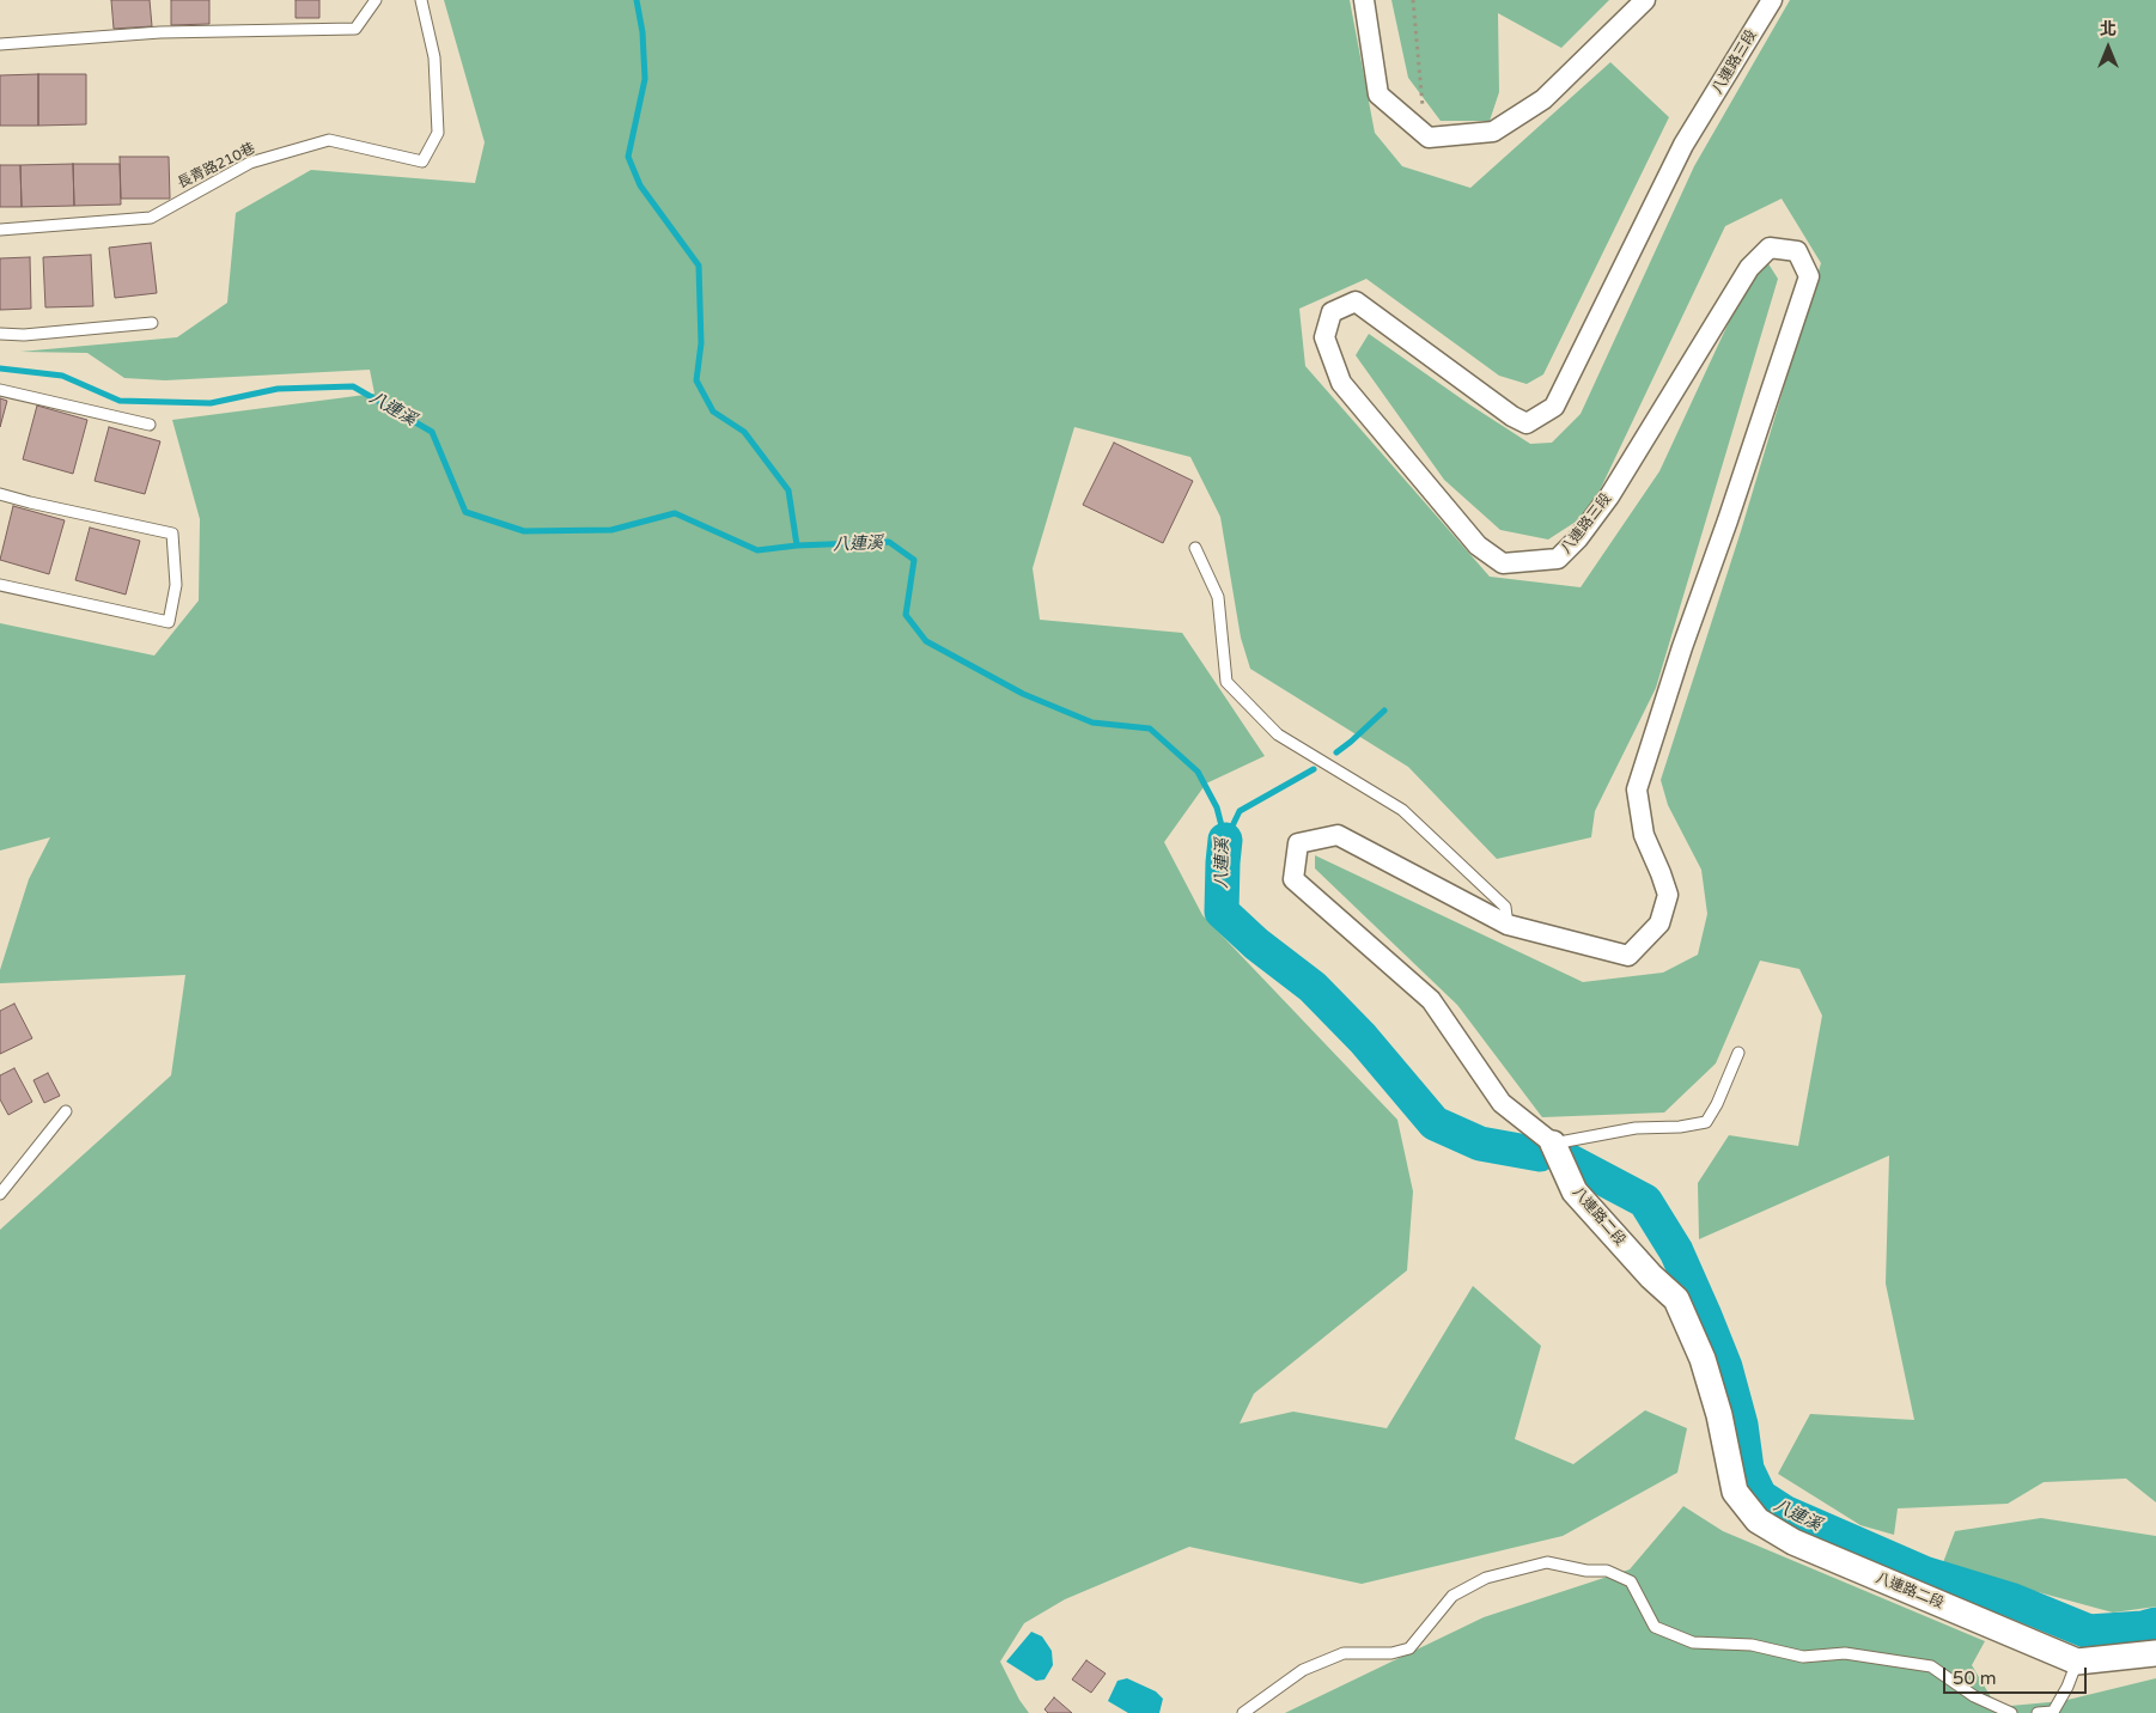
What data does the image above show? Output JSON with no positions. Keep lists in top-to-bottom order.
{
  "streets": {
    "street": ["八連路三段", "八連路二段"],
    "lane": ["長青路210巷"]
  },
  "crossings": [
    ["八連路三段", "八連路二段"]
  ],
  "water": ["八連溪"],
  "scale_bar": "50 m",
  "north": "top"
}
